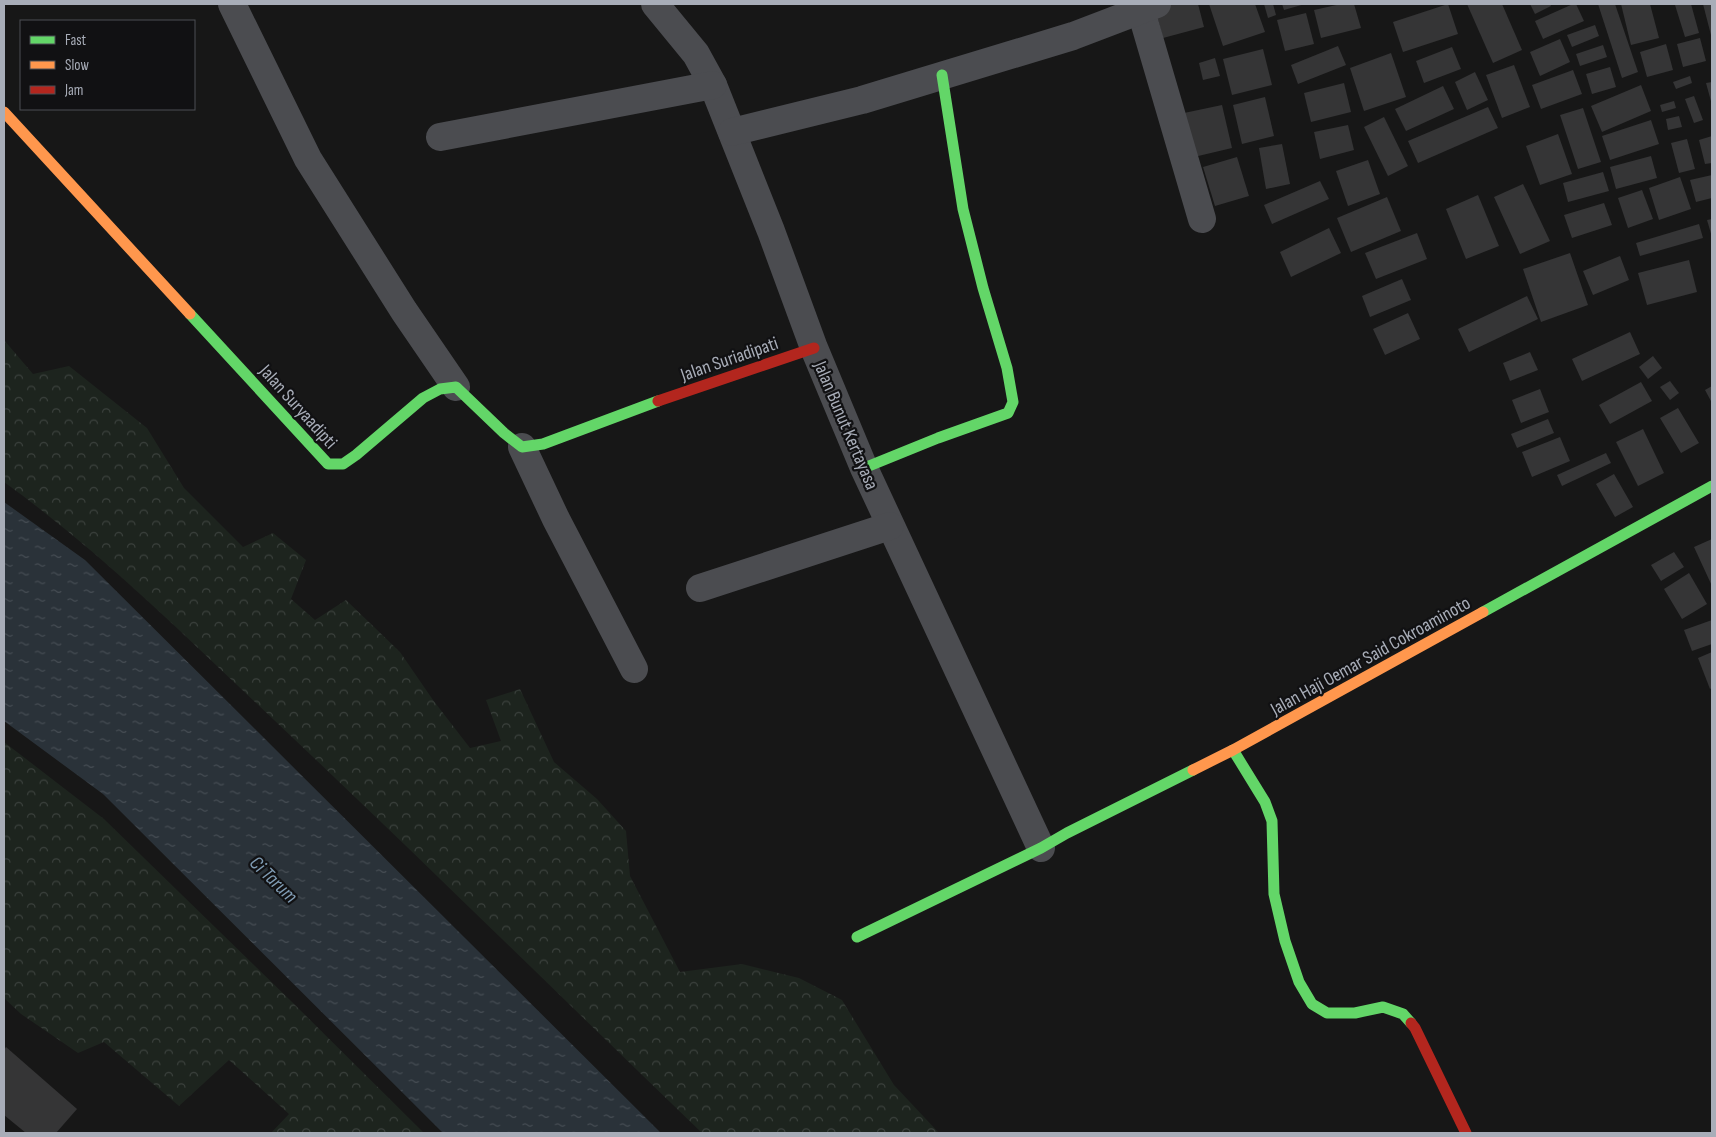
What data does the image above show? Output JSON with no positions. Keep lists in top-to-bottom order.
{
  "streets": {
    "street": [
      "Jalan Suriadipati",
      "Jalan Suryaadipti",
      "Jalan Bunut Kertayasa",
      "Jalan Haji Oemar Said Cokroaminoto"
    ]
  },
  "crossings": [
    ["Jalan Suriadipati", "Jalan Bunut Kertayasa"],
    ["Jalan Bunut Kertayasa", "Jalan Haji Oemar Said Cokroaminoto"]
  ],
  "water": ["Ci Tarum"],
  "legend": ["Fast", "Slow", "Jam"]
}
